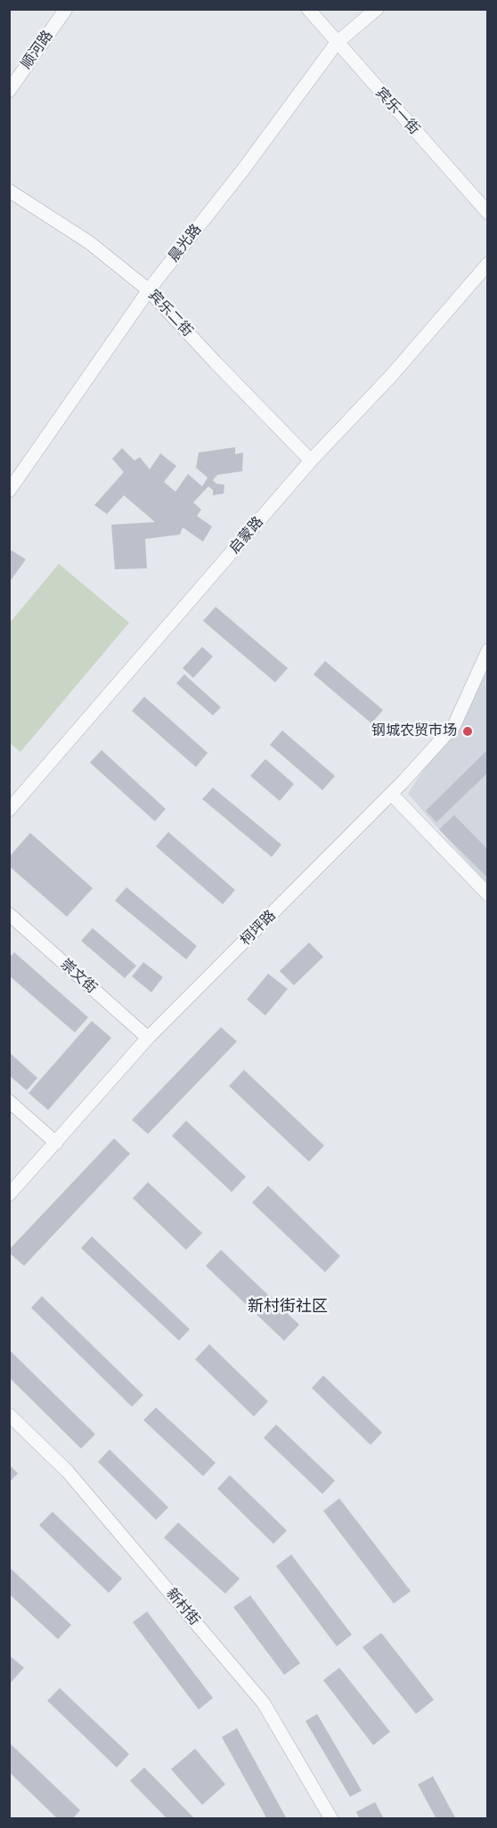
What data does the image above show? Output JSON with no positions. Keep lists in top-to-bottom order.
{
  "streets": {
    "street": [
      "顺河路",
      "宾乐一街",
      "晨光路",
      "宾乐二街",
      "启蒙路",
      "柯坪路",
      "崇文街",
      "新村街"
    ]
  },
  "crossings": [
    ["宾乐一街", "晨光路"],
    ["晨光路", "宾乐二街"],
    ["宾乐二街", "启蒙路"],
    ["柯坪路", "崇文街"]
  ],
  "districts": ["新村街社区"],
  "places": ["钢城农贸市场"]
}
